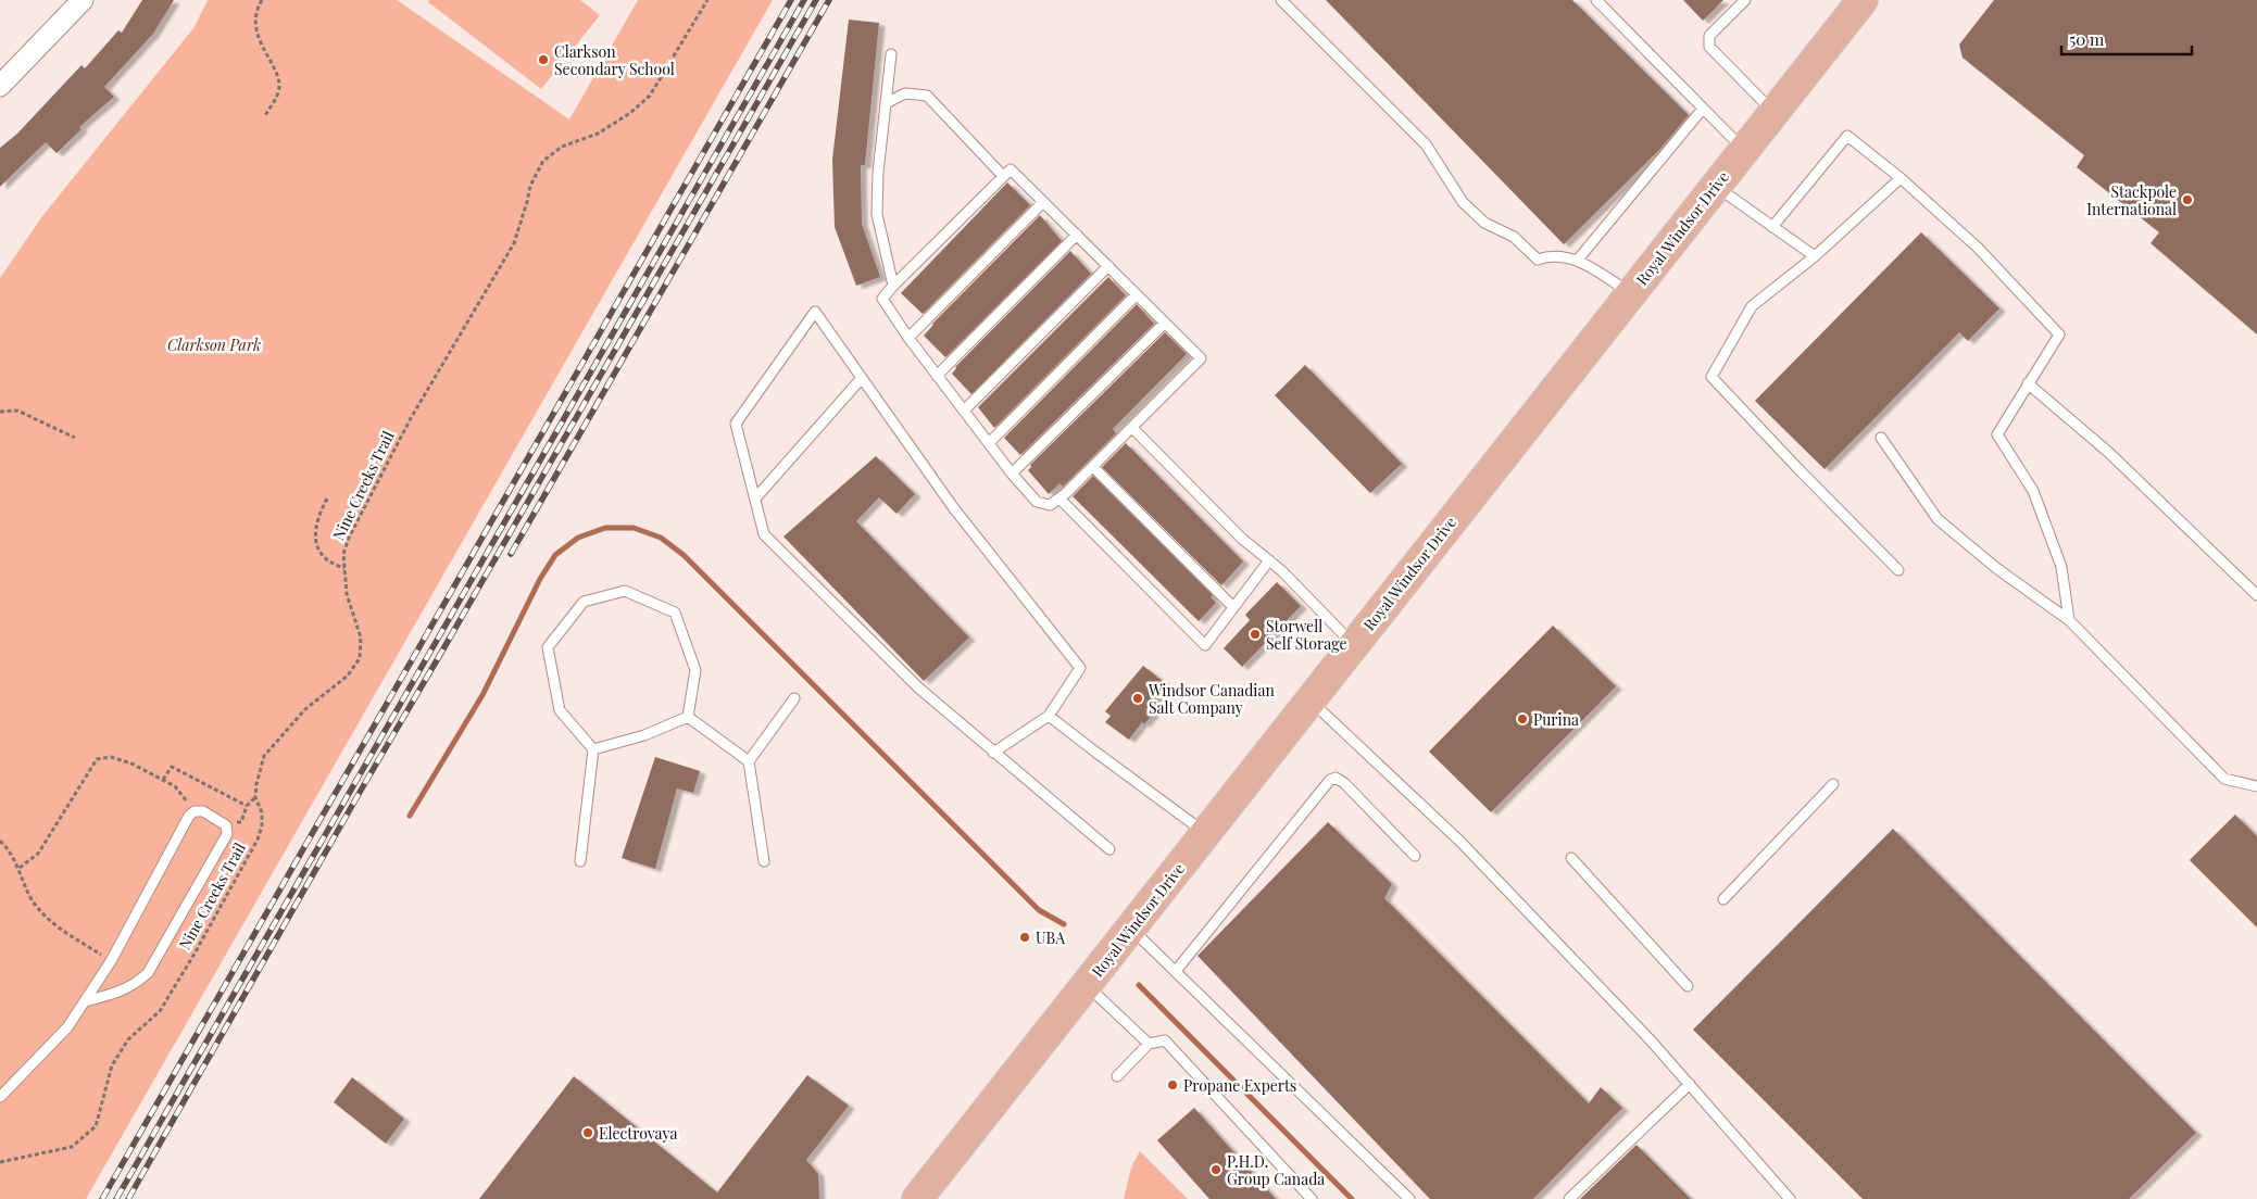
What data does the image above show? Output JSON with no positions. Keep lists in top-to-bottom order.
{
  "streets": {
    "main road": ["Royal Windsor Drive"],
    "path": ["Nine Creeks Trail"]
  },
  "parks": ["Clarkson Park"],
  "places": [
    "Clarkson Secondary School",
    "Stackpole International",
    "Storwell Self Storage",
    "Windsor Canadian Salt Company",
    "Purina",
    "UBA",
    "Propane Experts",
    "Electrovaya",
    "P.H.D. Group Canada"
  ],
  "scale_bar": "50 m"
}
